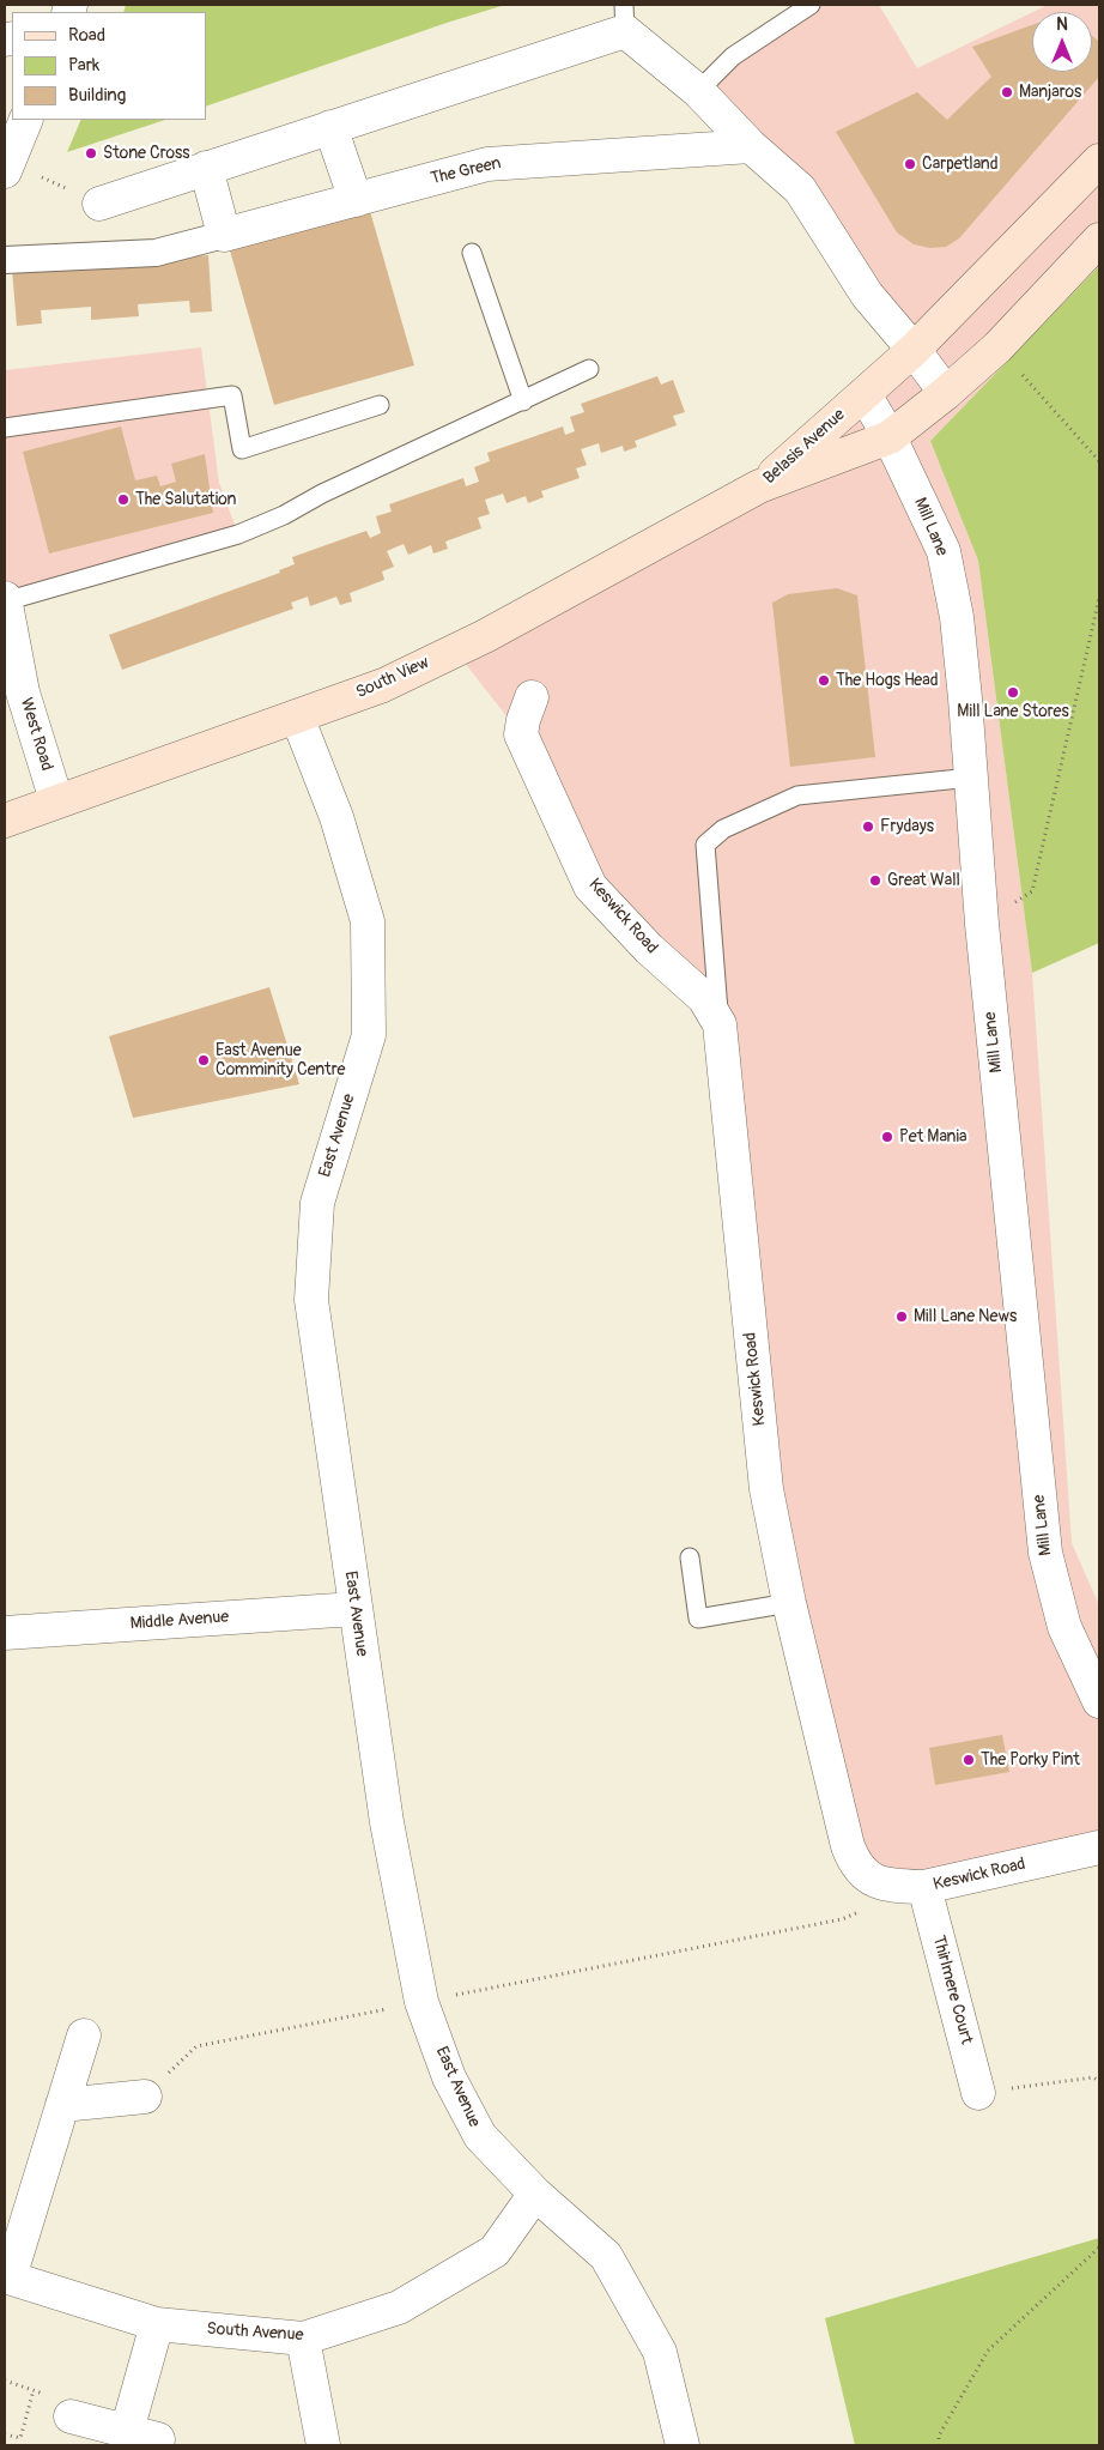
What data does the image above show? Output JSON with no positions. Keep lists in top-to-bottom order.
{
  "streets": {
    "main road": ["Belasis Avenue", "South View"],
    "street": [
      "The Green",
      "Mill Lane",
      "West Road",
      "Keswick Road",
      "East Avenue",
      "Middle Avenue",
      "Thirlmere Court",
      "South Avenue"
    ]
  },
  "crossings": [
    ["Belasis Avenue", "Mill Lane"],
    ["Belasis Avenue", "South View"],
    ["South View", "West Road"],
    ["South View", "East Avenue"],
    ["Keswick Road", "Thirlmere Court"],
    ["East Avenue", "Middle Avenue"],
    ["East Avenue", "South Avenue"]
  ],
  "places": [
    "Manjaros",
    "Stone Cross",
    "Carpetland",
    "The Salutation",
    "The Hogs Head",
    "Mill Lane Stores",
    "Frydays",
    "Great Wall",
    "East Avenue Comminity Centre",
    "Pet Mania",
    "Mill Lane News",
    "The Porky Pint"
  ],
  "legend": ["Road", "Park", "Building"],
  "north": "top"
}
